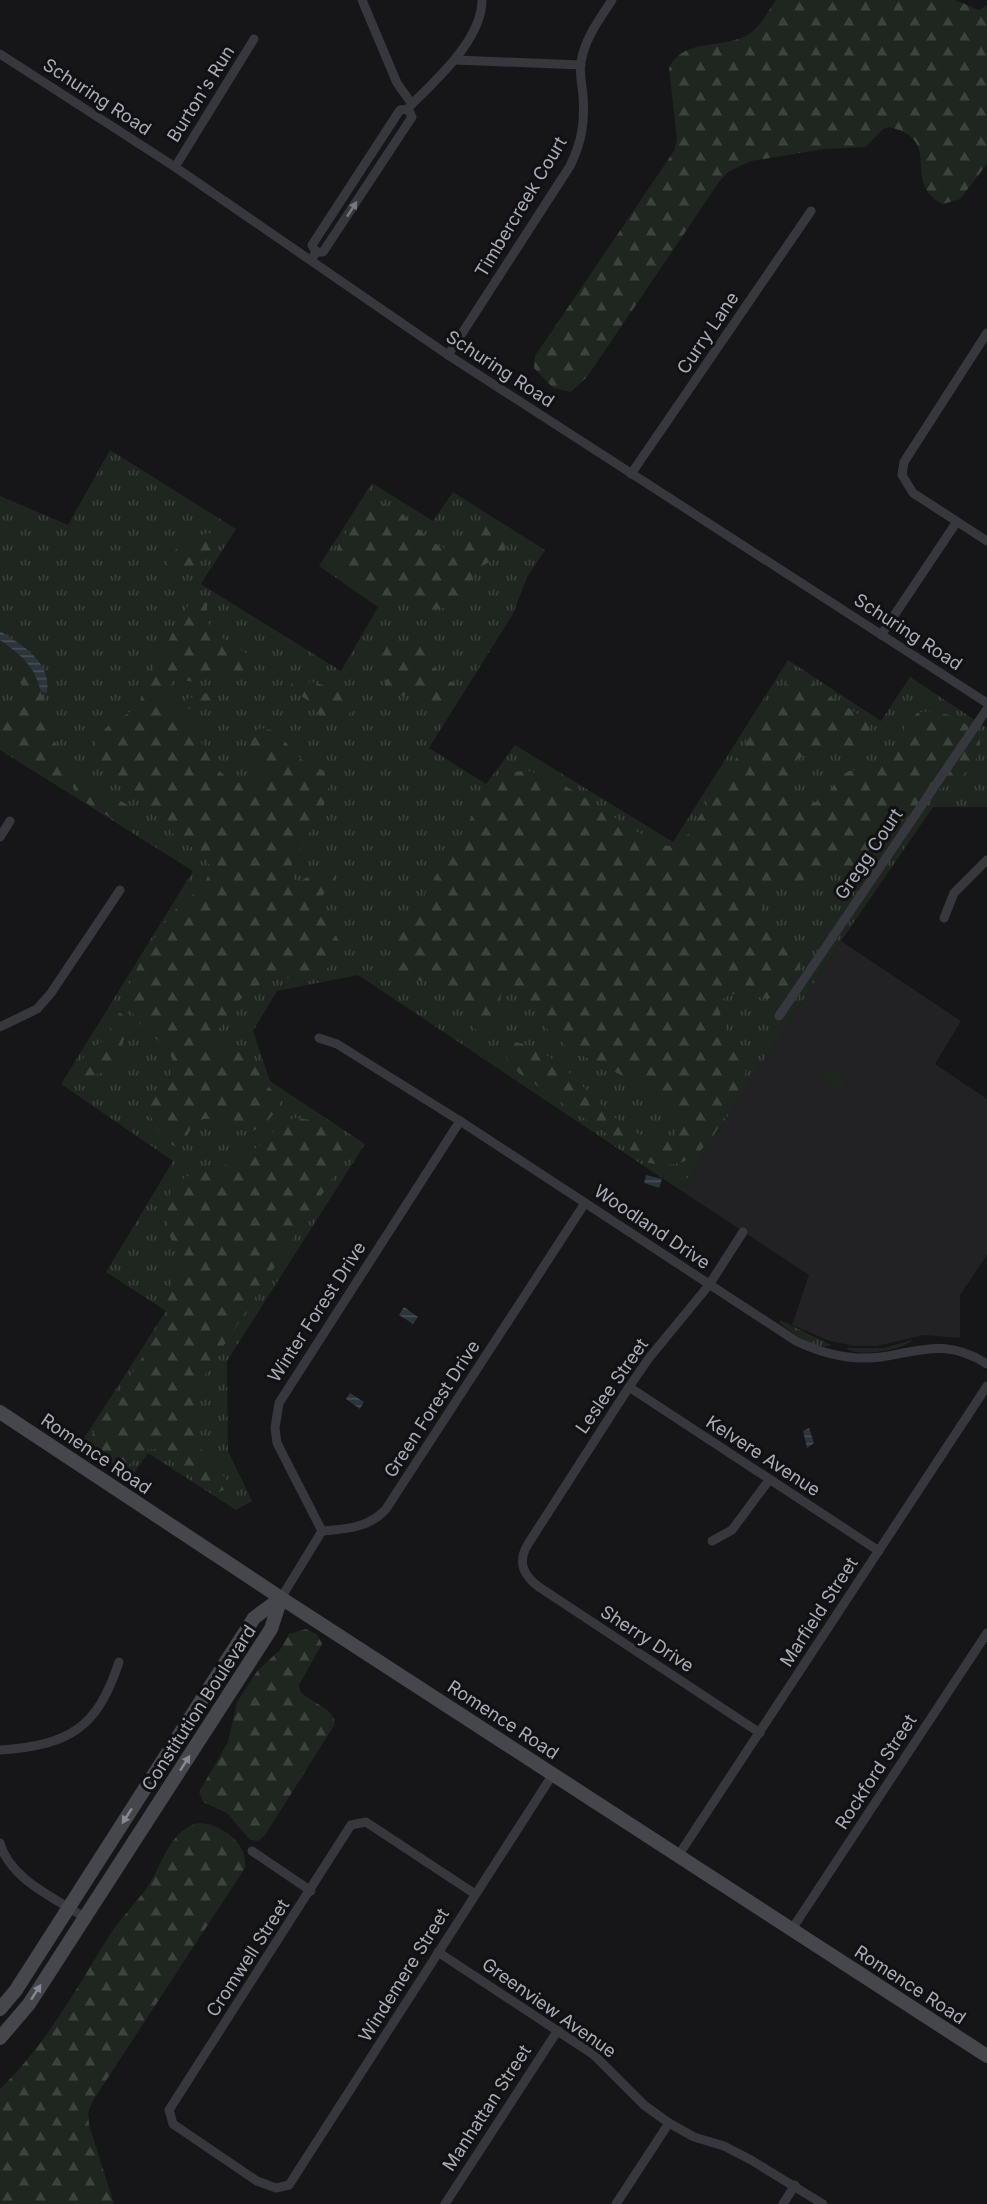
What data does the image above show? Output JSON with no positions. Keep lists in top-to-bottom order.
{
  "streets": {
    "street": [
      "Burton's Run",
      "Schuring Road",
      "Timbercreek Court",
      "Curry Lane",
      "Gregg Court",
      "Woodland Drive",
      "Winter Forest Drive",
      "Leslee Street",
      "Green Forest Drive",
      "Romence Road",
      "Kelvere Avenue",
      "Marfield Street",
      "Sherry Drive",
      "Constitution Boulevard",
      "Rockford Street",
      "Cromwell Street",
      "Windemere Street",
      "Greenview Avenue",
      "Manhattan Street"
    ]
  },
  "crossings": [
    ["Burton's Run", "Schuring Road"],
    ["Schuring Road", "Timbercreek Court"],
    ["Schuring Road", "Curry Lane"],
    ["Woodland Drive", "Winter Forest Drive"],
    ["Woodland Drive", "Leslee Street"],
    ["Woodland Drive", "Green Forest Drive"],
    ["Winter Forest Drive", "Green Forest Drive"],
    ["Leslee Street", "Kelvere Avenue"],
    ["Leslee Street", "Sherry Drive"],
    ["Romence Road", "Marfield Street"],
    ["Romence Road", "Constitution Boulevard"],
    ["Romence Road", "Rockford Street"],
    ["Romence Road", "Windemere Street"],
    ["Kelvere Avenue", "Marfield Street"],
    ["Marfield Street", "Sherry Drive"],
    ["Cromwell Street", "Windemere Street"],
    ["Windemere Street", "Greenview Avenue"],
    ["Greenview Avenue", "Manhattan Street"]
  ]
}
